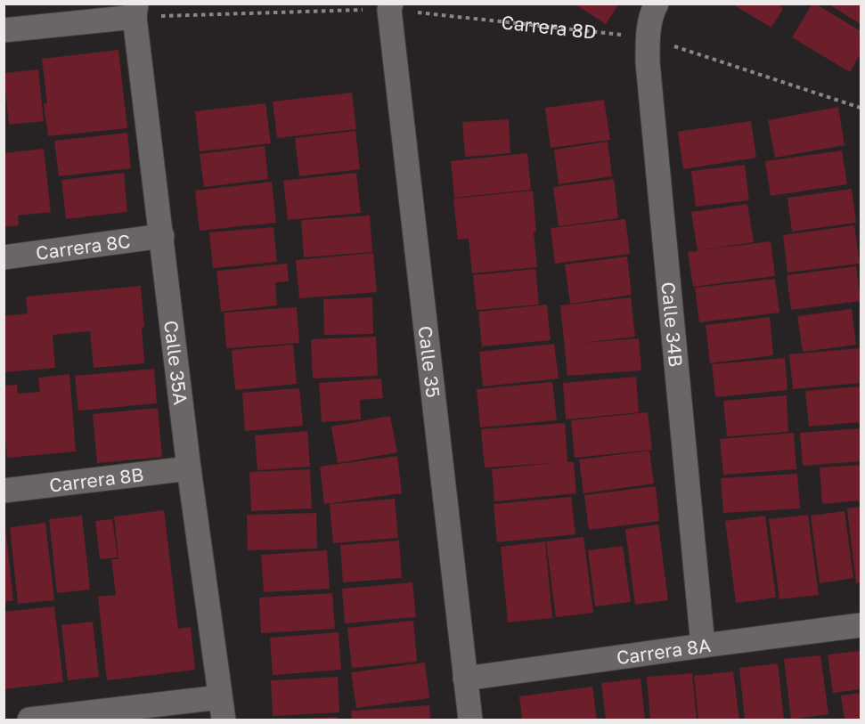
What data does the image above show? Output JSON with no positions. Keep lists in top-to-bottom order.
{
  "streets": {
    "street": [
      "Carrera 8C",
      "Calle 34B",
      "Calle 35",
      "Calle 35A",
      "Carrera 8B",
      "Carrera 8A"
    ],
    "path": ["Carrera 8D"]
  },
  "crossings": [
    ["Carrera 8D", "Calle 34B"],
    ["Carrera 8D", "Calle 35"],
    ["Carrera 8D", "Calle 35A"],
    ["Carrera 8C", "Calle 35A"],
    ["Calle 34B", "Carrera 8A"],
    ["Calle 35", "Carrera 8A"],
    ["Calle 35A", "Carrera 8B"]
  ]
}
